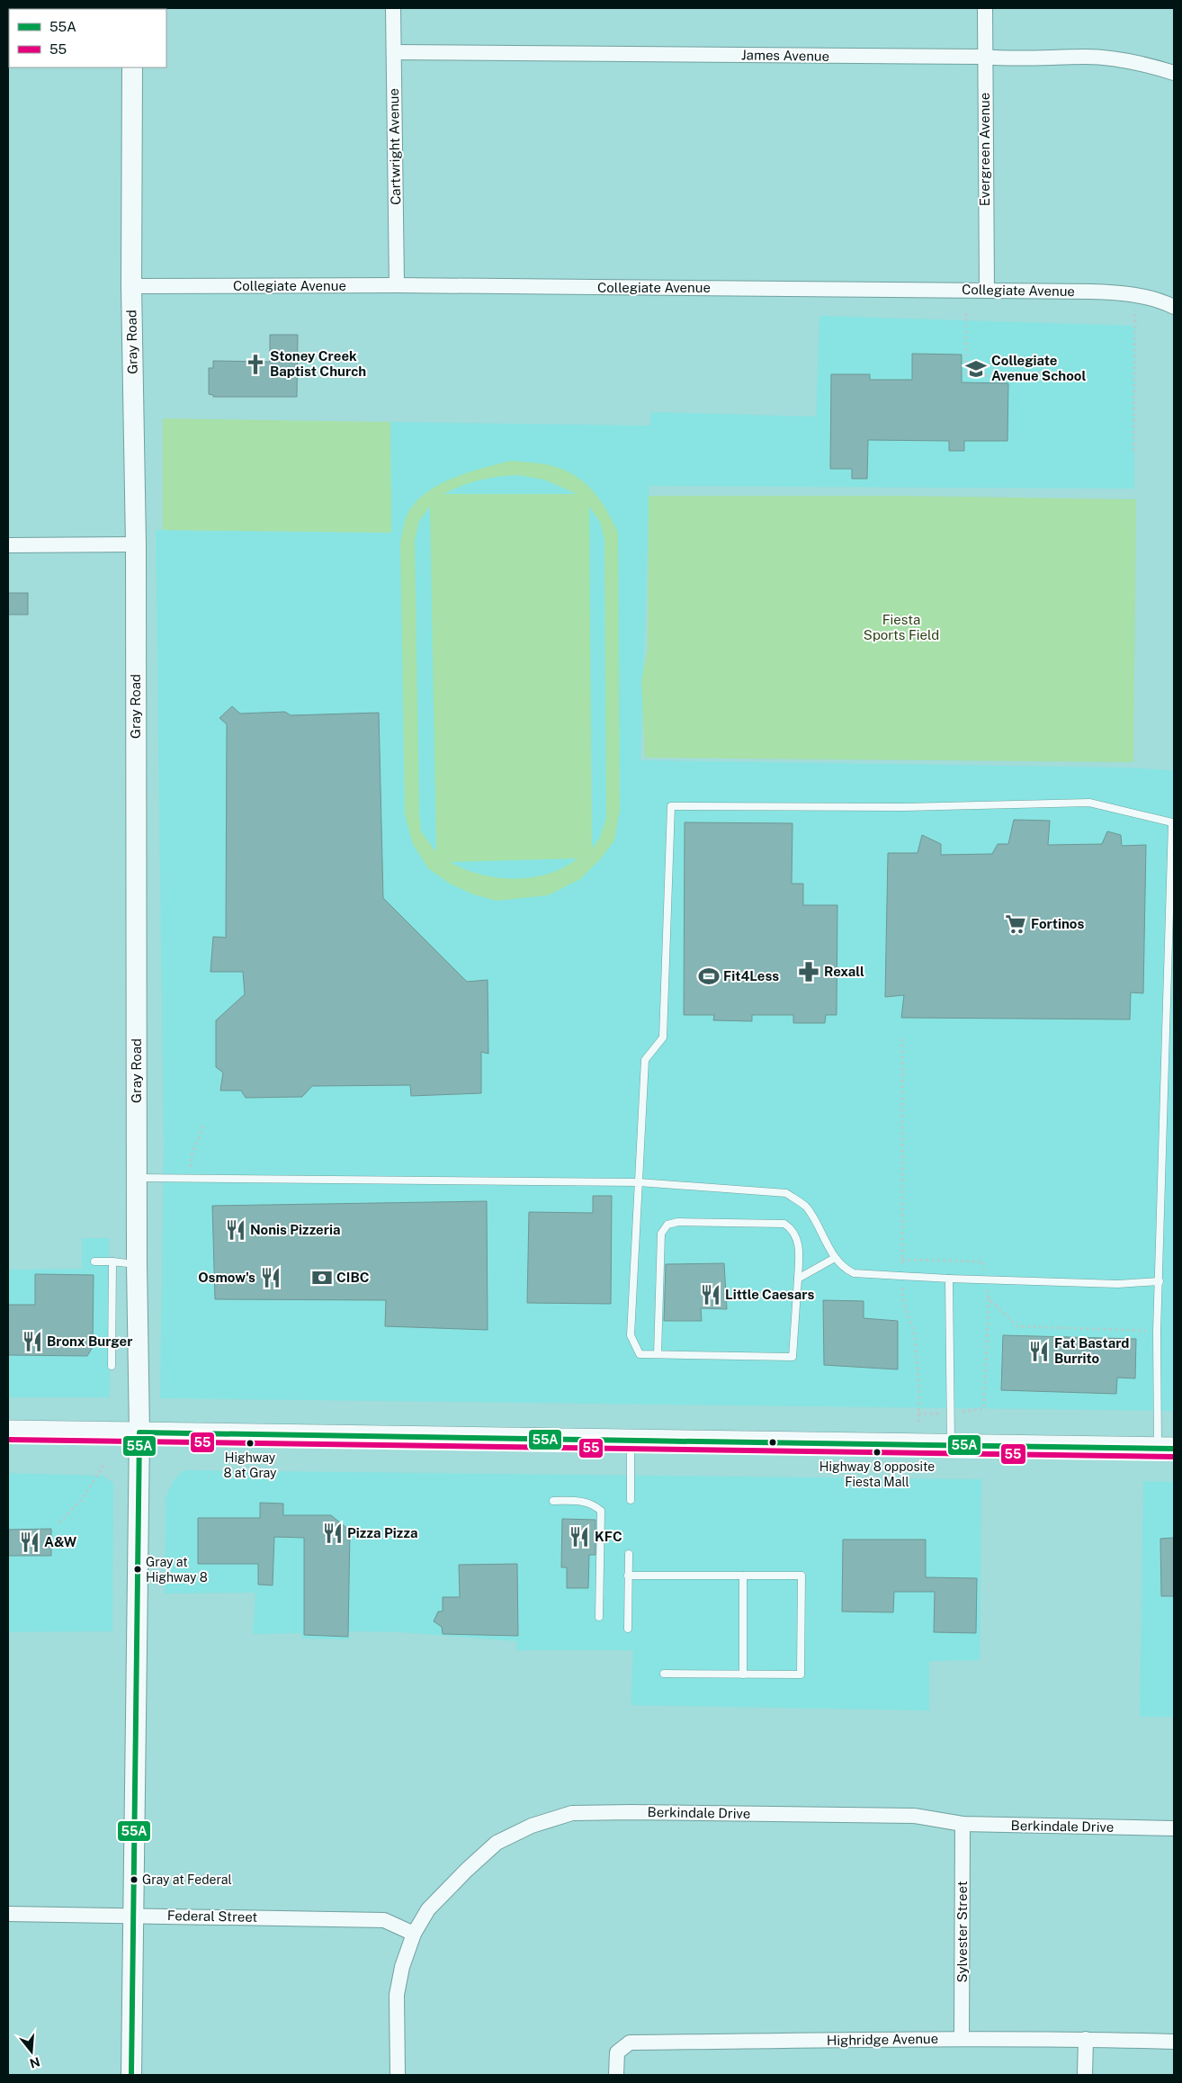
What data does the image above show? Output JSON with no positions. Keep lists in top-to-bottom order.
{
  "streets": {
    "main road": ["Gray Road"],
    "street": [
      "James Avenue",
      "Cartwright Avenue",
      "Evergreen Avenue",
      "Collegiate Avenue",
      "Berkindale Drive",
      "Federal Street",
      "Sylvester Street",
      "Highridge Avenue"
    ]
  },
  "crossings": [
    ["James Avenue", "Cartwright Avenue"],
    ["James Avenue", "Evergreen Avenue"],
    ["Cartwright Avenue", "Collegiate Avenue"],
    ["Evergreen Avenue", "Collegiate Avenue"],
    ["Collegiate Avenue", "Gray Road"],
    ["Gray Road", "Federal Street"],
    ["Berkindale Drive", "Federal Street"],
    ["Berkindale Drive", "Sylvester Street"],
    ["Sylvester Street", "Highridge Avenue"]
  ],
  "parks": ["Fiesta Sports Field"],
  "places": {
    "church": ["Stoney Creek Baptist Church"],
    "school or university": ["Collegiate Avenue School"],
    "supermarket": ["Fortinos"],
    "pharmacy": ["Rexall"],
    "sports": ["Fit4Less"],
    "restaurant": [
      "Nonis Pizzeria",
      "Osmow's",
      "Little Caesars",
      "Bronx Burger",
      "Fat Bastard Burrito",
      "Pizza Pizza",
      "KFC",
      "A&W"
    ],
    "bank": ["CIBC"],
    "other": [
      "Highway 8 at Gray",
      "Highway 8 opposite Fiesta Mall",
      "Gray at Highway 8",
      "Gray at Federal"
    ]
  },
  "lines": ["transit line 55A", "transit line 55"],
  "legend": ["55A", "55"],
  "north": "bottom"
}
